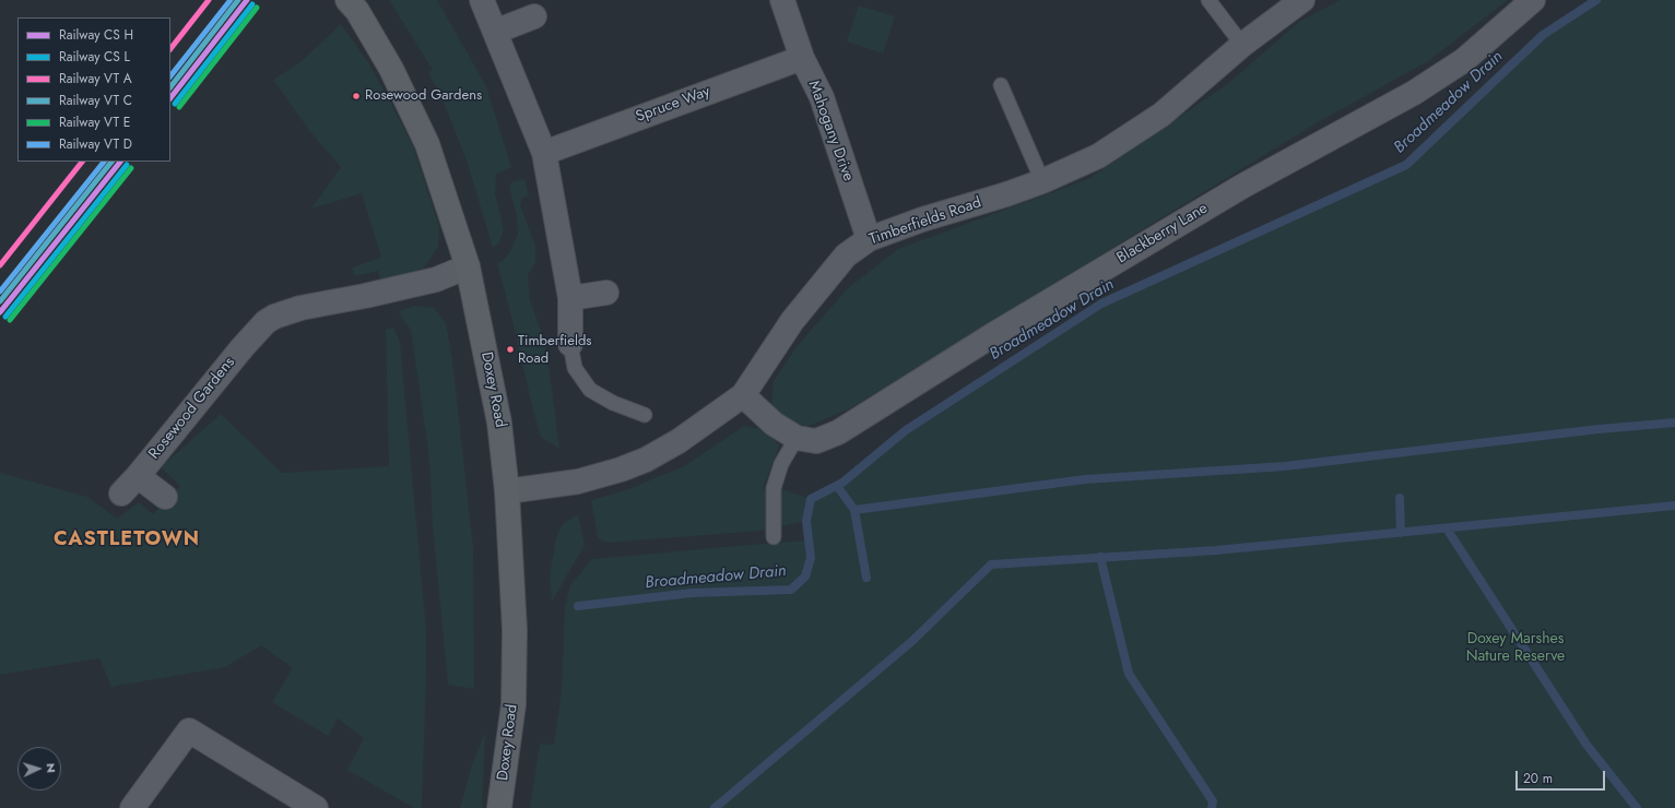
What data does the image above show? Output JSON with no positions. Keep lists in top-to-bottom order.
{
  "streets": {
    "main road": ["Doxey Road"],
    "street": [
      "Spruce Way",
      "Mahogany Drive",
      "Timberfields Road",
      "Blackberry Lane",
      "Rosewood Gardens"
    ]
  },
  "crossings": [
    ["Spruce Way", "Mahogany Drive"],
    ["Mahogany Drive", "Timberfields Road"],
    ["Timberfields Road", "Blackberry Lane"],
    ["Timberfields Road", "Doxey Road"],
    ["Doxey Road", "Rosewood Gardens"]
  ],
  "districts": ["CASTLETOWN"],
  "water": ["Broadmeadow Drain"],
  "parks": ["Doxey Marshes Nature Reserve"],
  "places": ["Rosewood Gardens", "Timberfields Road"],
  "legend": [
    "Railway CS H",
    "Railway CS L",
    "Railway VT A",
    "Railway VT C",
    "Railway VT E",
    "Railway VT D"
  ],
  "scale_bar": "20 m",
  "north": "right"
}
